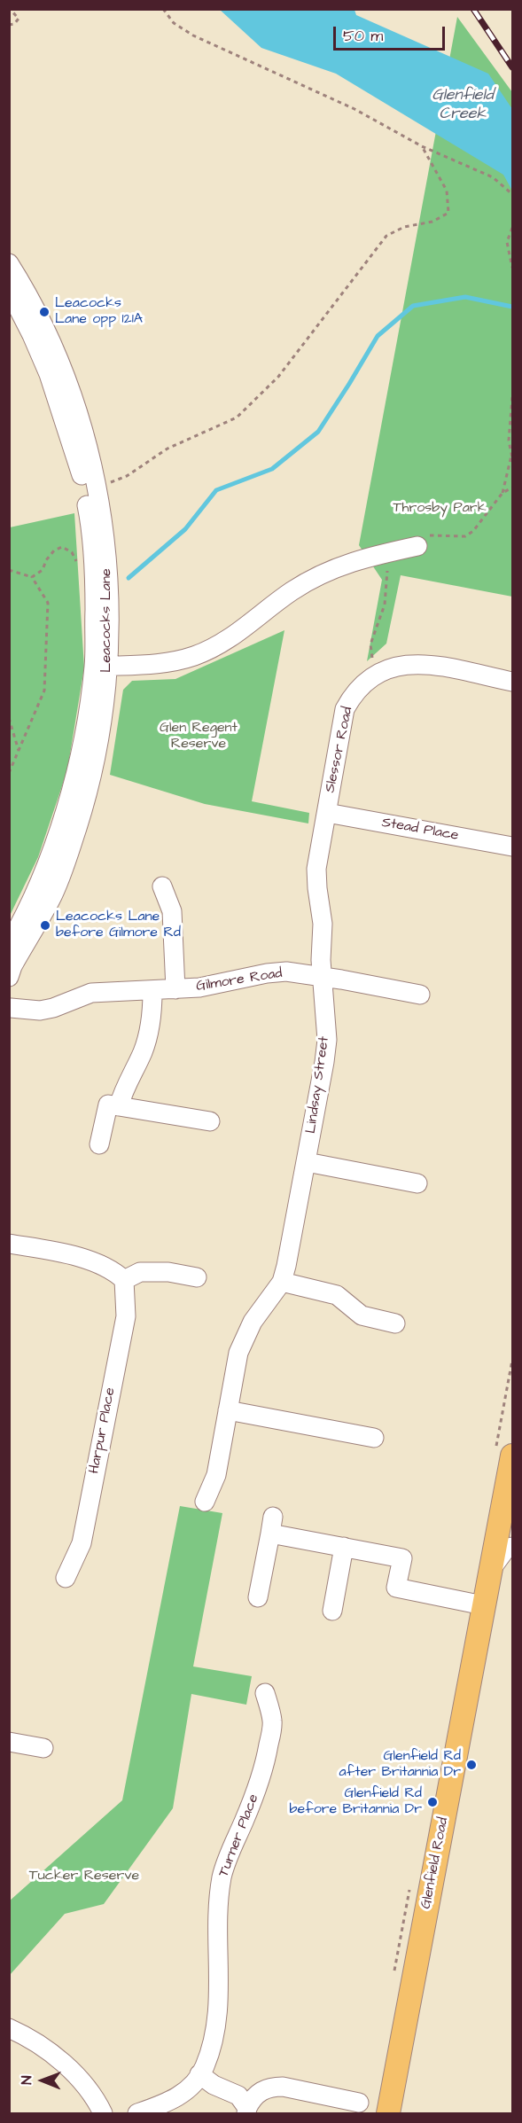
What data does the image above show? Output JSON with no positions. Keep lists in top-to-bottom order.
{
  "streets": {
    "main road": ["Glenfield Road"],
    "street": [
      "Leacocks Lane",
      "Slessor Road",
      "Stead Place",
      "Gilmore Road",
      "Lindsay Street",
      "Harpur Place",
      "Turner Place"
    ]
  },
  "crossings": [
    ["Slessor Road", "Stead Place"],
    ["Slessor Road", "Gilmore Road"],
    ["Slessor Road", "Lindsay Street"],
    ["Gilmore Road", "Lindsay Street"]
  ],
  "water": ["Glenfield Creek"],
  "parks": ["Throsby Park", "Glen Regent Reserve", "Tucker Reserve"],
  "places": [
    "Leacocks Lane opp 121A",
    "Leacocks Lane before Gilmore Rd",
    "Glenfield Rd after Britannia Dr",
    "Glenfield Rd before Britannia Dr"
  ],
  "scale_bar": "50 m",
  "north": "left"
}
